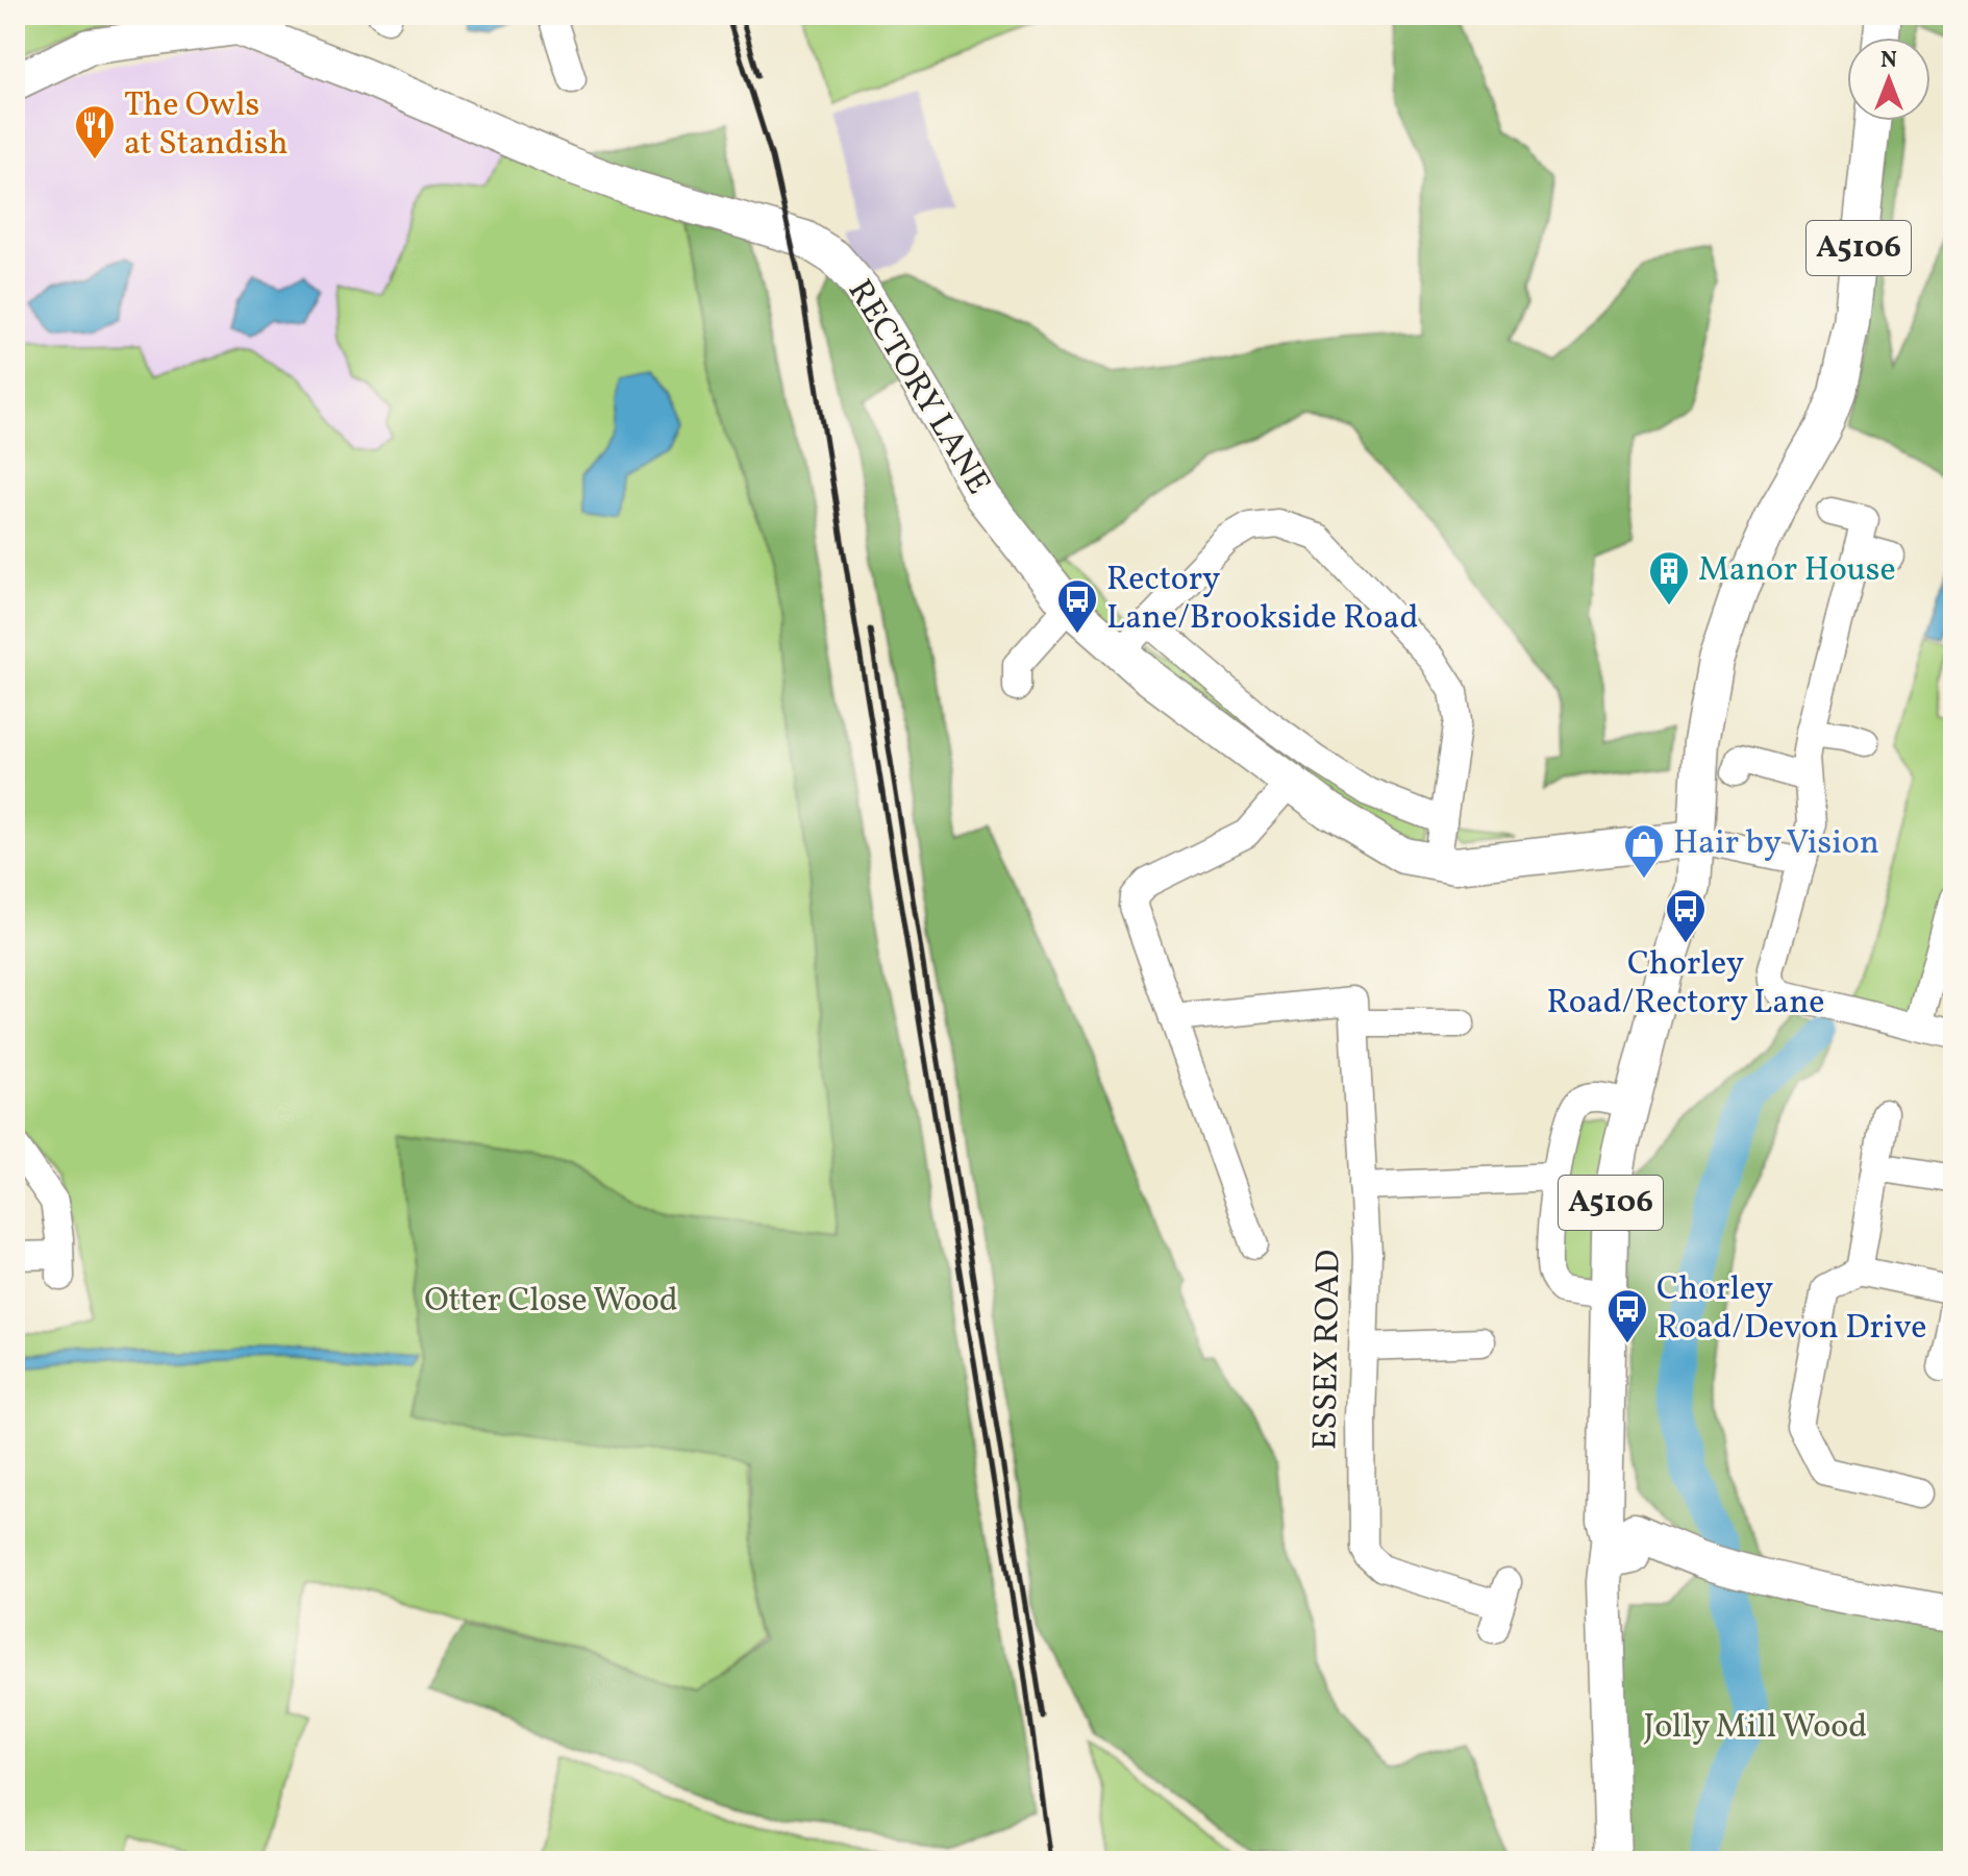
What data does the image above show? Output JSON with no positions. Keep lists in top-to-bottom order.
{
  "streets": {
    "main road": ["A5106", "RECTORY LANE"],
    "street": ["ESSEX ROAD"]
  },
  "crossings": [
    ["A5106", "RECTORY LANE"]
  ],
  "parks": ["Otter Close Wood", "Jolly Mill Wood"],
  "places": {
    "restaurant": ["The Owls at Standish"],
    "building": ["Manor House"],
    "bus stop": ["Rectory Lane/Brookside Road", "Chorley Road/Rectory Lane", "Chorley Road/Devon Drive"],
    "shop": ["Hair by Vision"]
  },
  "north": "top"
}
